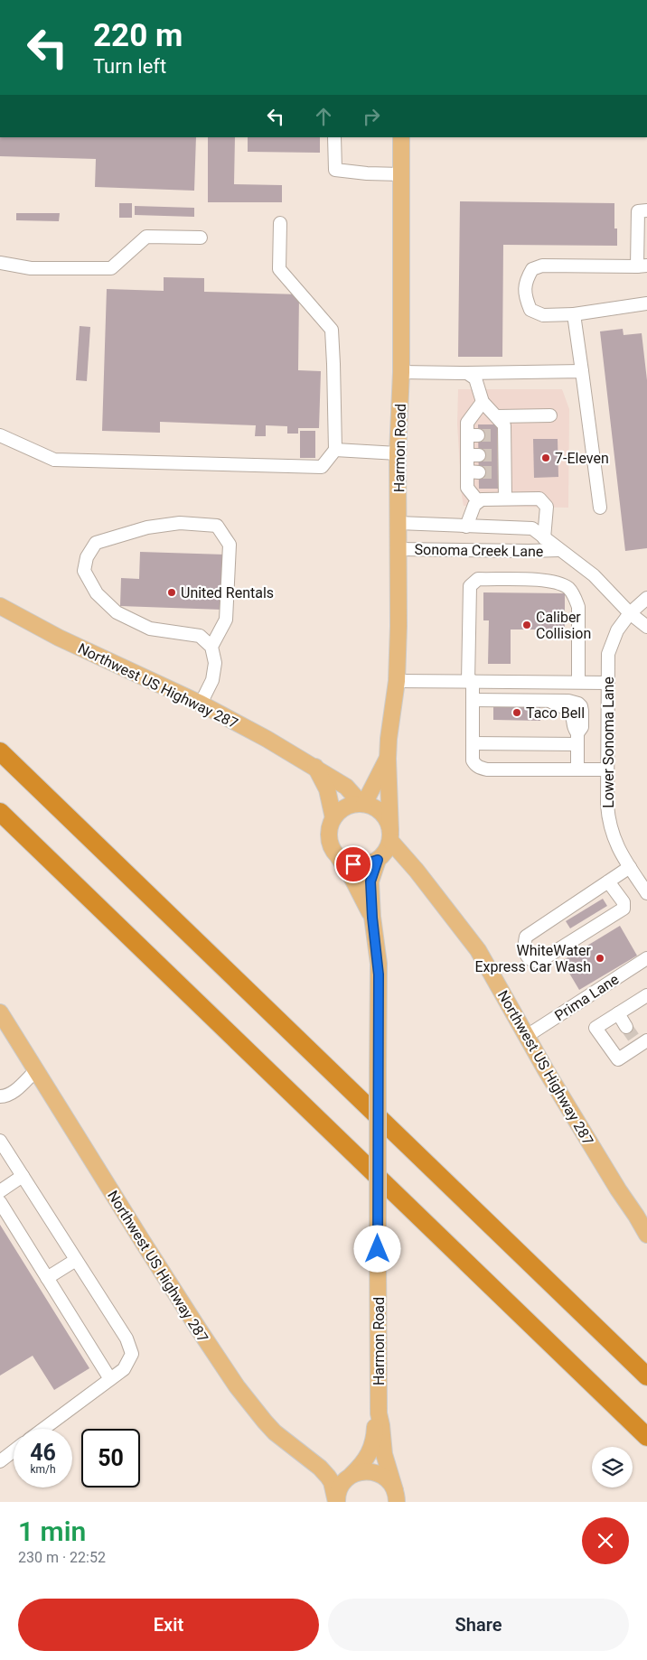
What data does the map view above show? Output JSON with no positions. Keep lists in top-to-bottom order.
{
  "streets": {
    "main road": ["Harmon Road", "Northwest US Highway 287"],
    "street": ["Sonoma Creek Lane", "Lower Sonoma Lane", "Prima Lane"]
  },
  "crossings": [
    ["Harmon Road", "Sonoma Creek Lane"],
    ["Harmon Road", "Northwest US Highway 287"],
    ["Sonoma Creek Lane", "Lower Sonoma Lane"],
    ["Northwest US Highway 287", "Prima Lane"]
  ],
  "places": [
    "7-Eleven",
    "United Rentals",
    "Caliber Collision",
    "Taco Bell",
    "WhiteWater Express Car Wash"
  ],
  "page": {
    "turn": ["220 m", "Turn left"],
    "speed": "46 km/h",
    "limit": "50",
    "heading": ["1 min", "230 m · 22:52"],
    "buttons": ["Exit", "Share"]
  }
}
